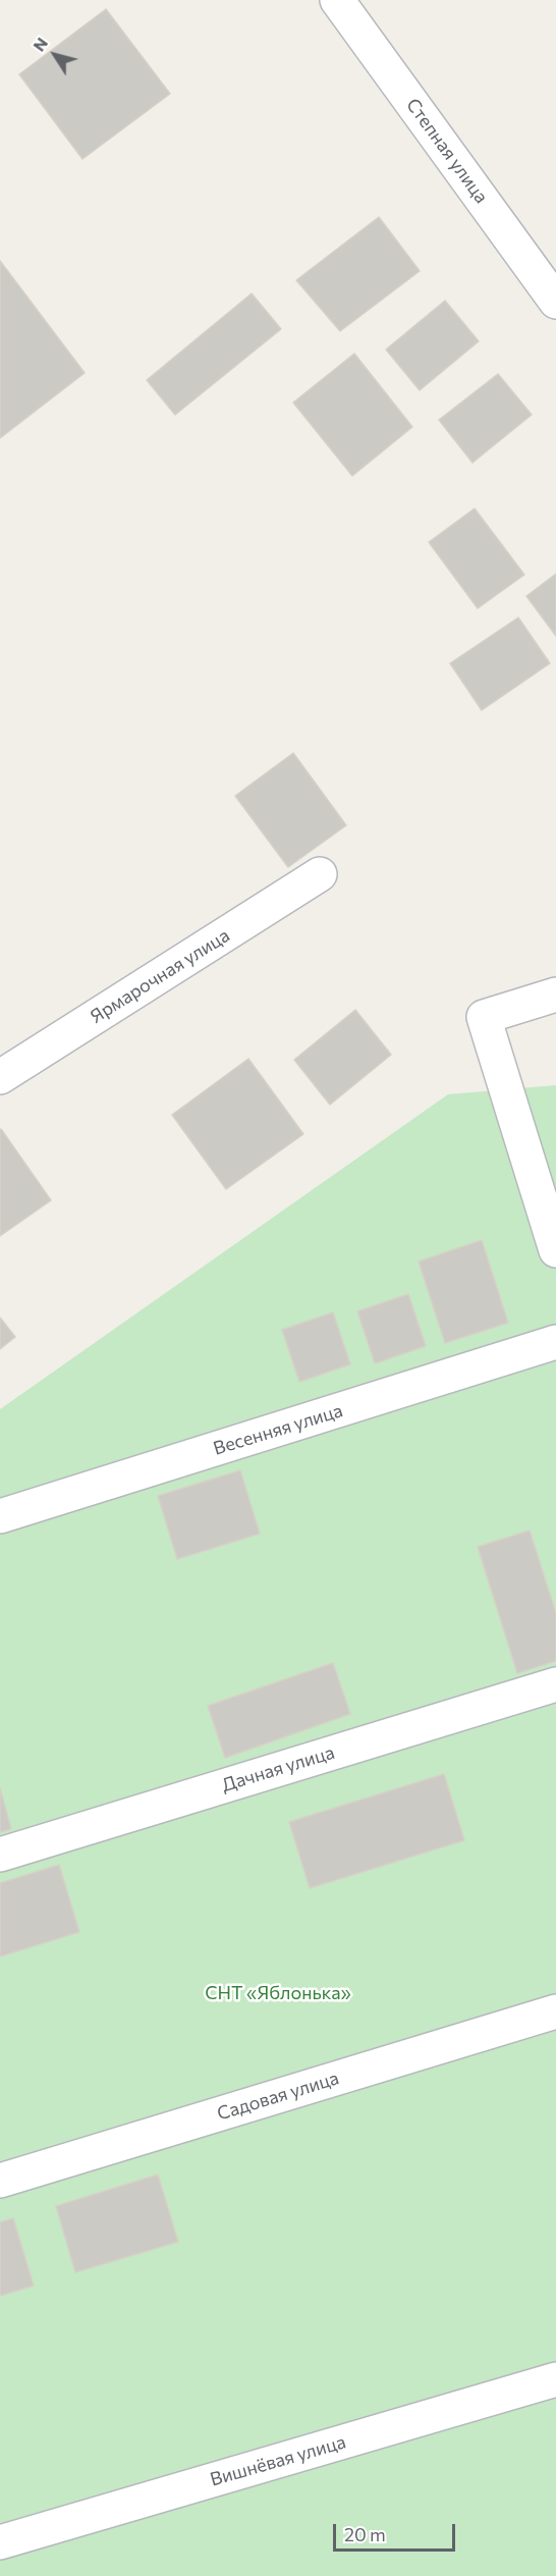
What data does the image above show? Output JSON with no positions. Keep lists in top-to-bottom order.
{
  "streets": {
    "street": [
      "Степная улица",
      "Ярмарочная улица",
      "Весенняя улица",
      "Дачная улица",
      "Садовая улица",
      "Вишнёвая улица"
    ]
  },
  "parks": ["СНТ «Яблонька»"],
  "scale_bar": "20 m",
  "north": "top left"
}
